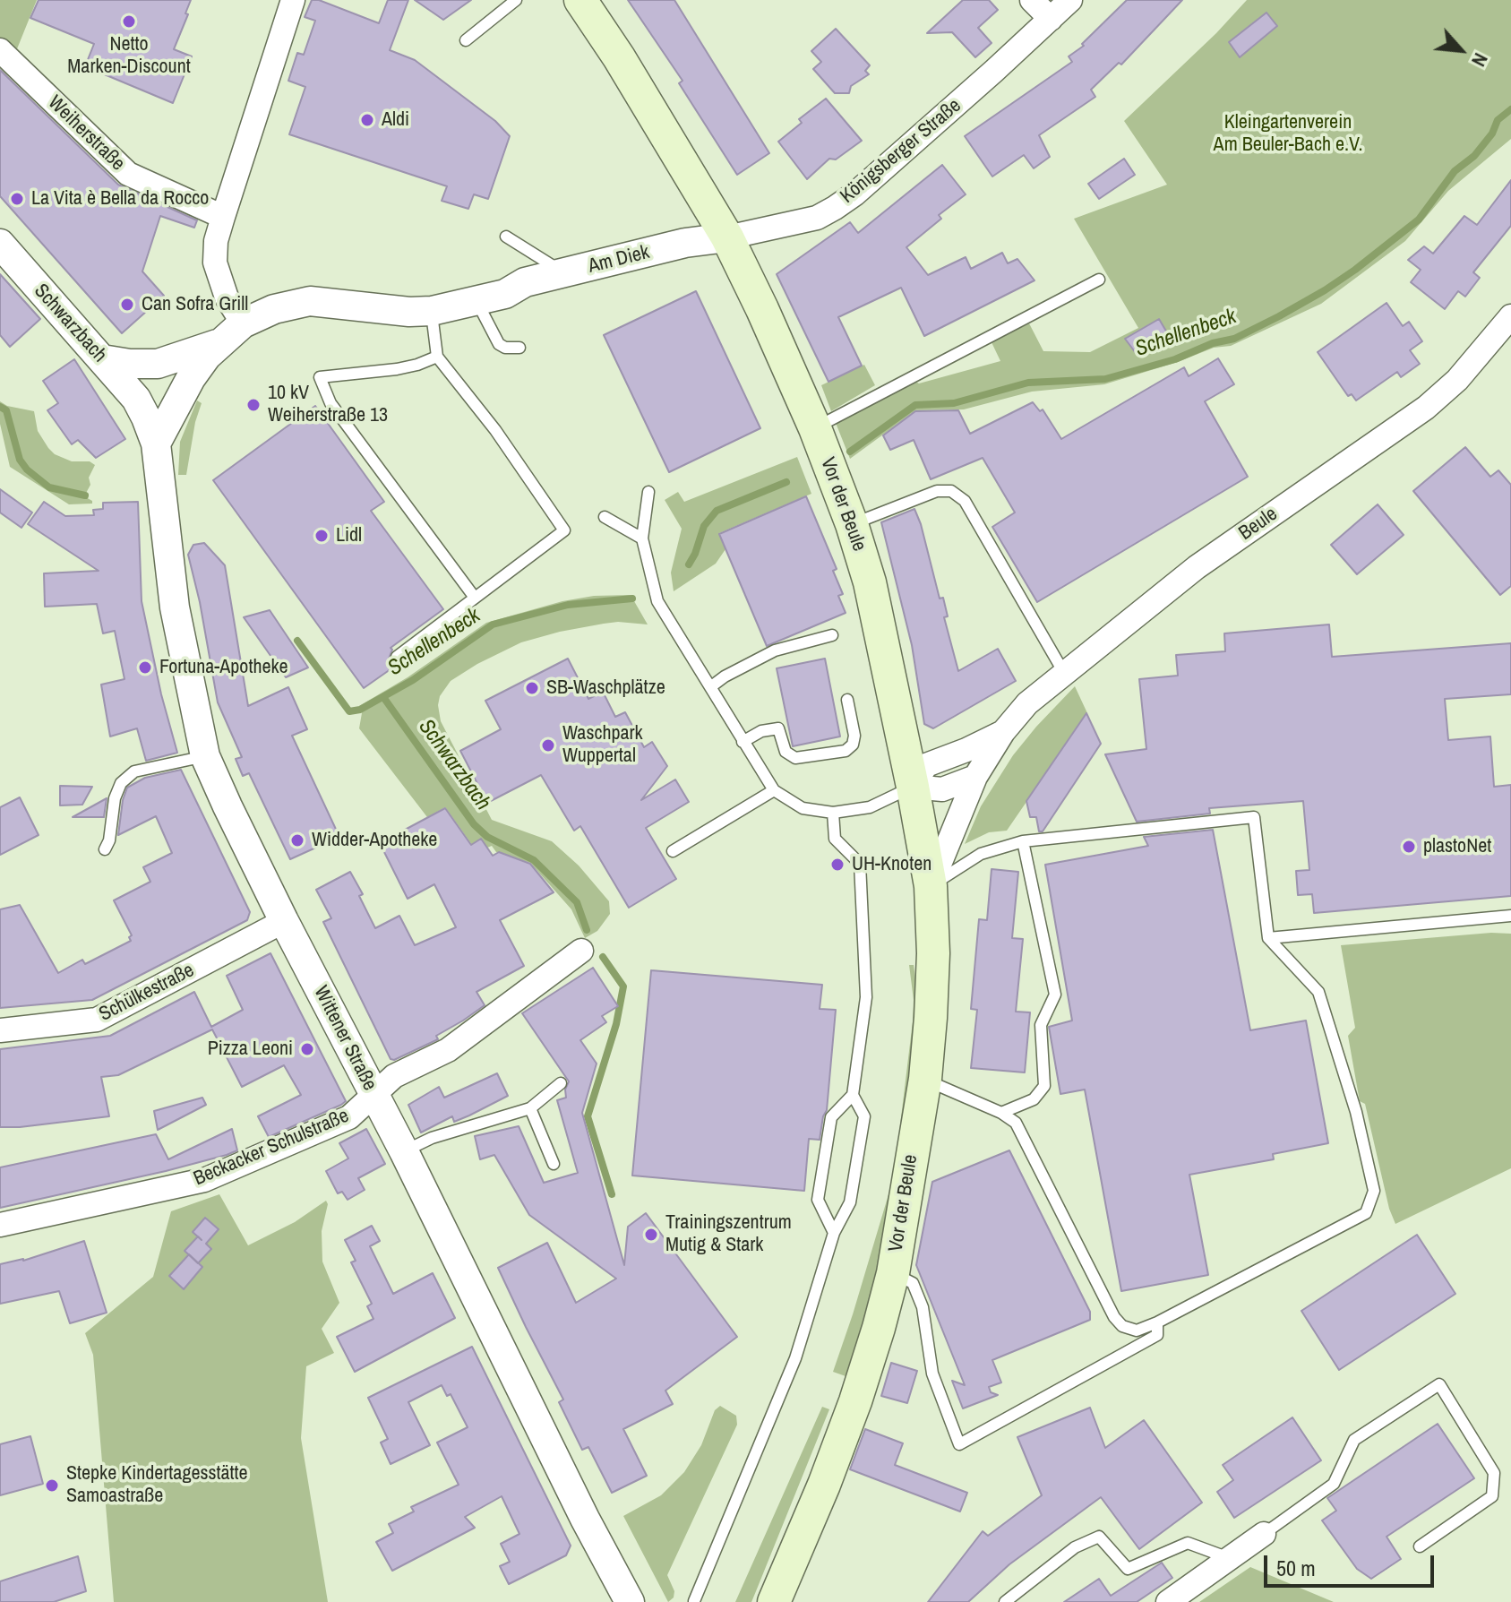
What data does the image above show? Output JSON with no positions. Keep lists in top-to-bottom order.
{
  "streets": {
    "main road": ["Vor der Beule"],
    "street": [
      "Weiherstraße",
      "Königsberger Straße",
      "Am Diek",
      "Schwarzbach",
      "Beule",
      "Schülkestraße",
      "Wittener Straße",
      "Beckacker Schulstraße"
    ]
  },
  "crossings": [
    ["Königsberger Straße", "Am Diek"],
    ["Königsberger Straße", "Vor der Beule"],
    ["Am Diek", "Vor der Beule"],
    ["Schwarzbach", "Wittener Straße"],
    ["Vor der Beule", "Beule"],
    ["Schülkestraße", "Wittener Straße"],
    ["Wittener Straße", "Beckacker Schulstraße"]
  ],
  "water": ["Schellenbeck", "Schwarzbach"],
  "parks": ["Kleingartenverein Am Beuler-Bach e.V."],
  "places": [
    "Netto Marken-Discount",
    "Aldi",
    "La Vita è Bella da Rocco",
    "Can Sofra Grill",
    "10 kV Weiherstraße 13",
    "Lidl",
    "Fortuna-Apotheke",
    "SB-Waschplätze",
    "Waschpark Wuppertal",
    "Widder-Apotheke",
    "plastoNet",
    "UH-Knoten",
    "Pizza Leoni",
    "Trainingszentrum Mutig & Stark",
    "Stepke Kindertagesstätte Samoastraße"
  ],
  "scale_bar": "50 m",
  "north": "bottom right"
}
